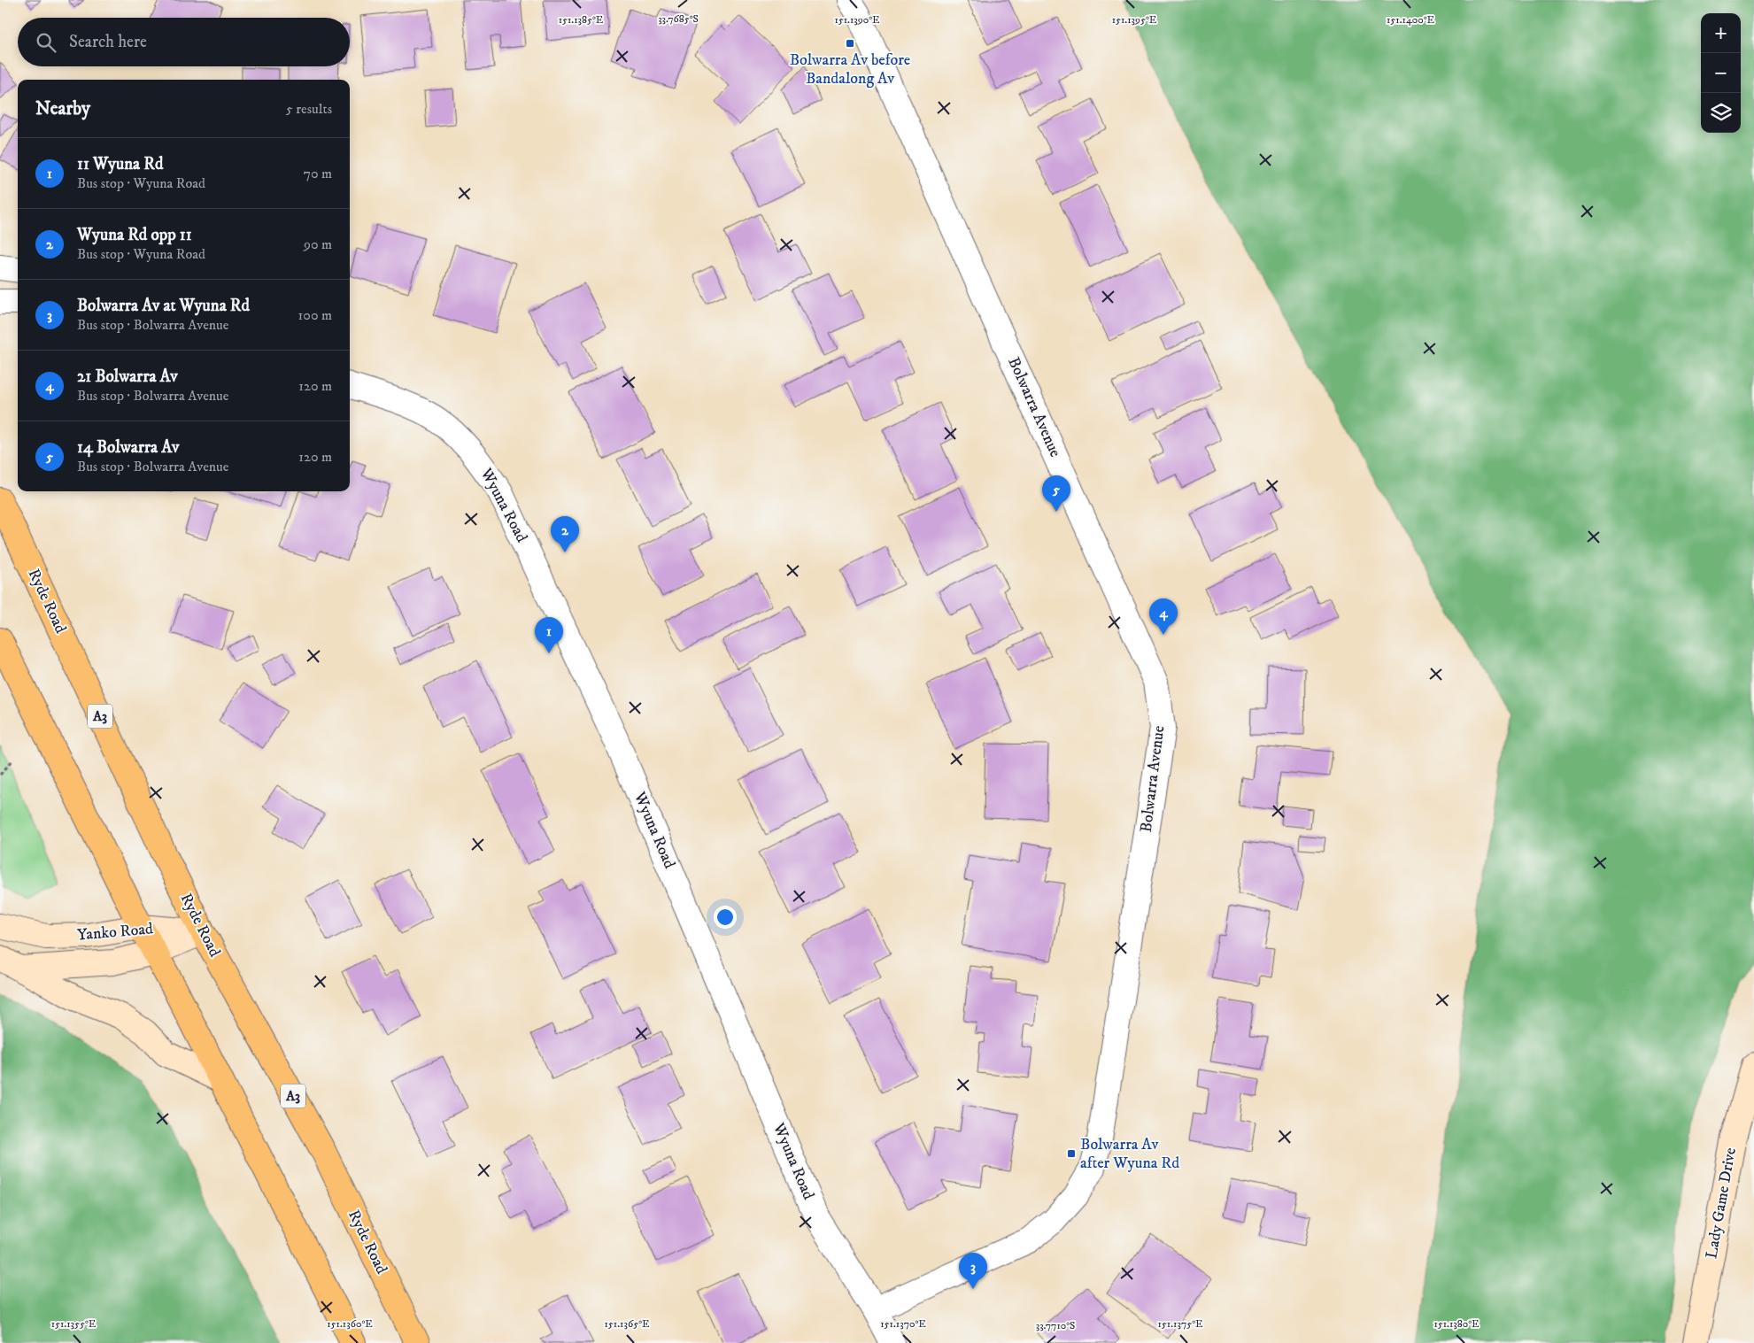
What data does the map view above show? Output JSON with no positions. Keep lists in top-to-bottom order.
{
  "streets": {
    "highway": ["Ryde Road", "A3"],
    "main road": ["Yanko Road", "Lady Game Drive"],
    "street": ["Bolwarra Avenue", "Wyuna Road"]
  },
  "crossings": [
    ["Bolwarra Avenue", "Wyuna Road"],
    ["Ryde Road", "Yanko Road"]
  ],
  "places": {
    "transit": ["Bolwarra Av before Bandalong Av", "Bolwarra Av after Wyuna Rd"]
  },
  "page": {
    "map_buttons": ["+", "−"],
    "search": "Search here",
    "heading": ["Nearby", "5 results"],
    "list": [
      {
        "mark": "1",
        "name": "11 Wyuna Rd",
        "note": "Bus stop · Wyuna Road",
        "value": "70 m"
      },
      {
        "mark": "2",
        "name": "Wyuna Rd opp 11",
        "note": "Bus stop · Wyuna Road",
        "value": "90 m"
      },
      {
        "mark": "3",
        "name": "Bolwarra Av at Wyuna Rd",
        "note": "Bus stop · Bolwarra Avenue",
        "value": "100 m"
      },
      {
        "mark": "4",
        "name": "21 Bolwarra Av",
        "note": "Bus stop · Bolwarra Avenue",
        "value": "120 m"
      },
      {
        "mark": "5",
        "name": "14 Bolwarra Av",
        "note": "Bus stop · Bolwarra Avenue",
        "value": "120 m"
      }
    ],
    "pins": [
      "5",
      "2",
      "4",
      "1",
      "3"
    ]
  },
  "coordinates": [
    "33.7685°S",
    "151.1385°E",
    "151.1390°E",
    "151.1395°E",
    "151.1400°E",
    "151.1355°E",
    "151.1360°E",
    "151.1365°E",
    "151.1370°E",
    "151.1375°E",
    "151.1380°E",
    "33.7710°S"
  ]
}
